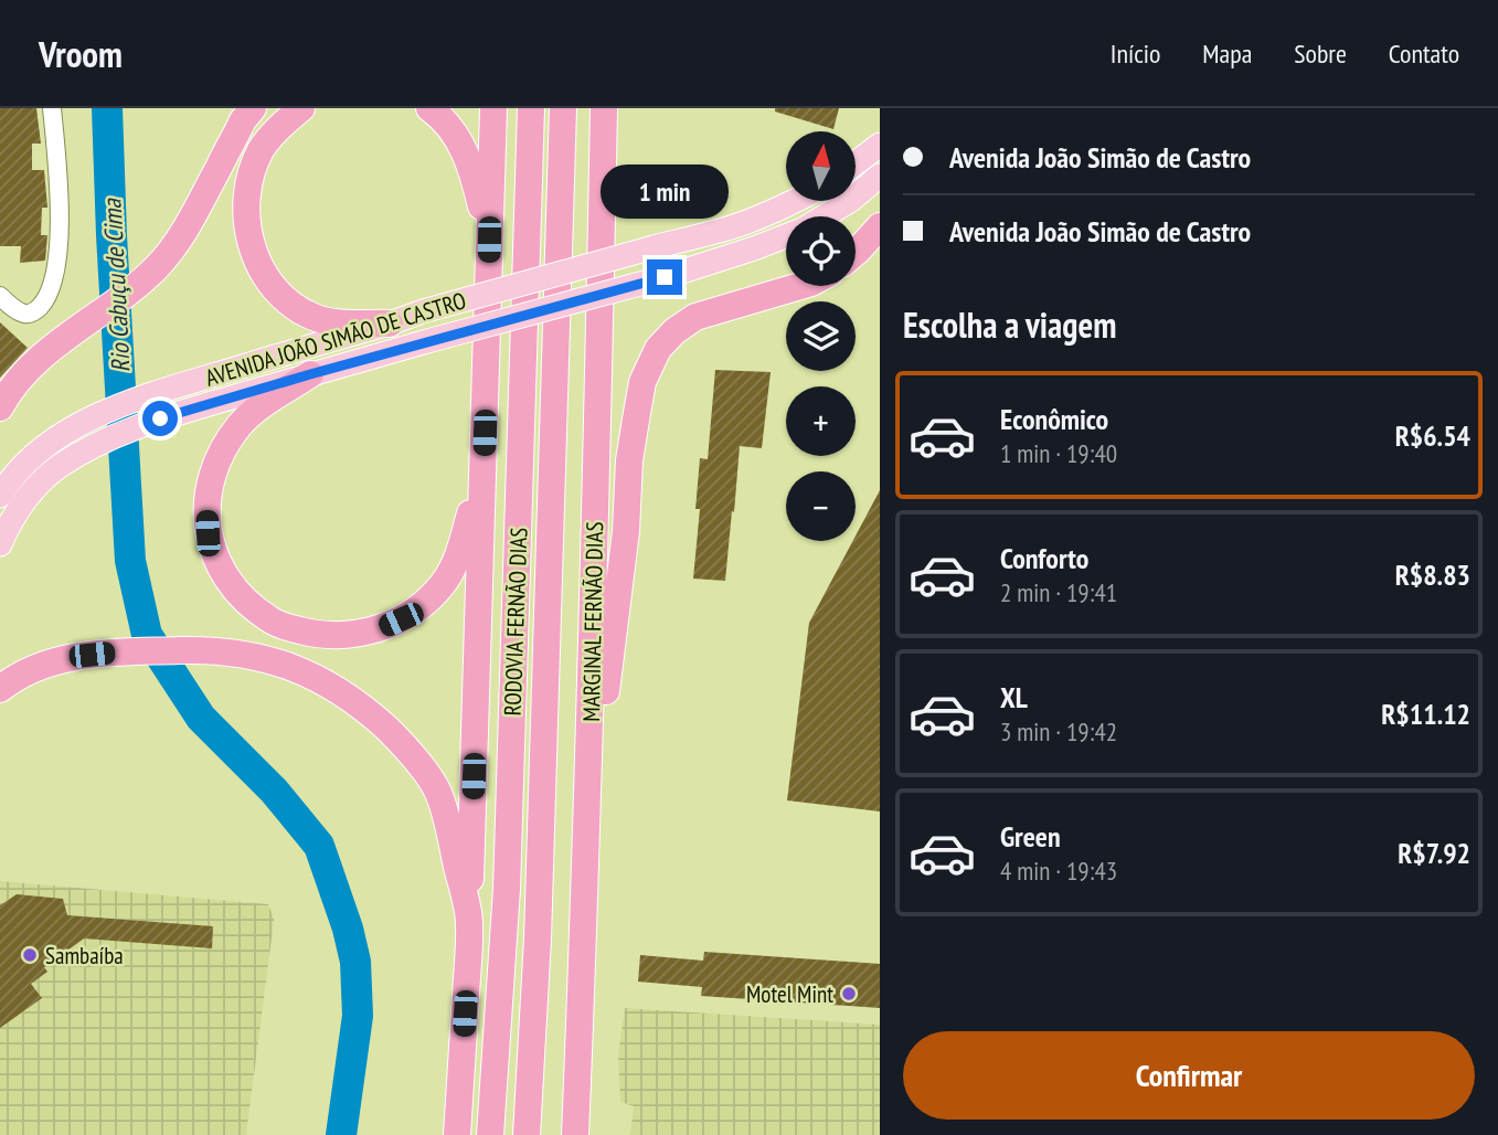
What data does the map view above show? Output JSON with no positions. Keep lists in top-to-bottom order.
{
  "streets": {
    "highway": ["RODOVIA FERNÃO DIAS", "MARGINAL FERNÃO DIAS"],
    "main road": ["AVENIDA JOÃO SIMÃO DE CASTRO"]
  },
  "water": ["Rio Cabuçu de Cima"],
  "places": ["Sambaíba", "Motel Mint"],
  "north": "top",
  "page": {
    "header": "Vroom",
    "nav": [
      "Início",
      "Mapa",
      "Sobre",
      "Contato"
    ],
    "banner": ["Avenida João Simão de Castro", "Avenida João Simão de Castro"],
    "map_buttons": ["+", "−"],
    "bubble": "1 min",
    "heading": "Escolha a viagem",
    "list": [
      {
        "name": "Econômico",
        "note": "1 min · 19:40",
        "value": "R$6.54"
      },
      {
        "name": "Conforto",
        "note": "2 min · 19:41",
        "value": "R$8.83"
      },
      {
        "name": "XL",
        "note": "3 min · 19:42",
        "value": "R$11.12"
      },
      {
        "name": "Green",
        "note": "4 min · 19:43",
        "value": "R$7.92"
      }
    ],
    "buttons": "Confirmar"
  }
}
